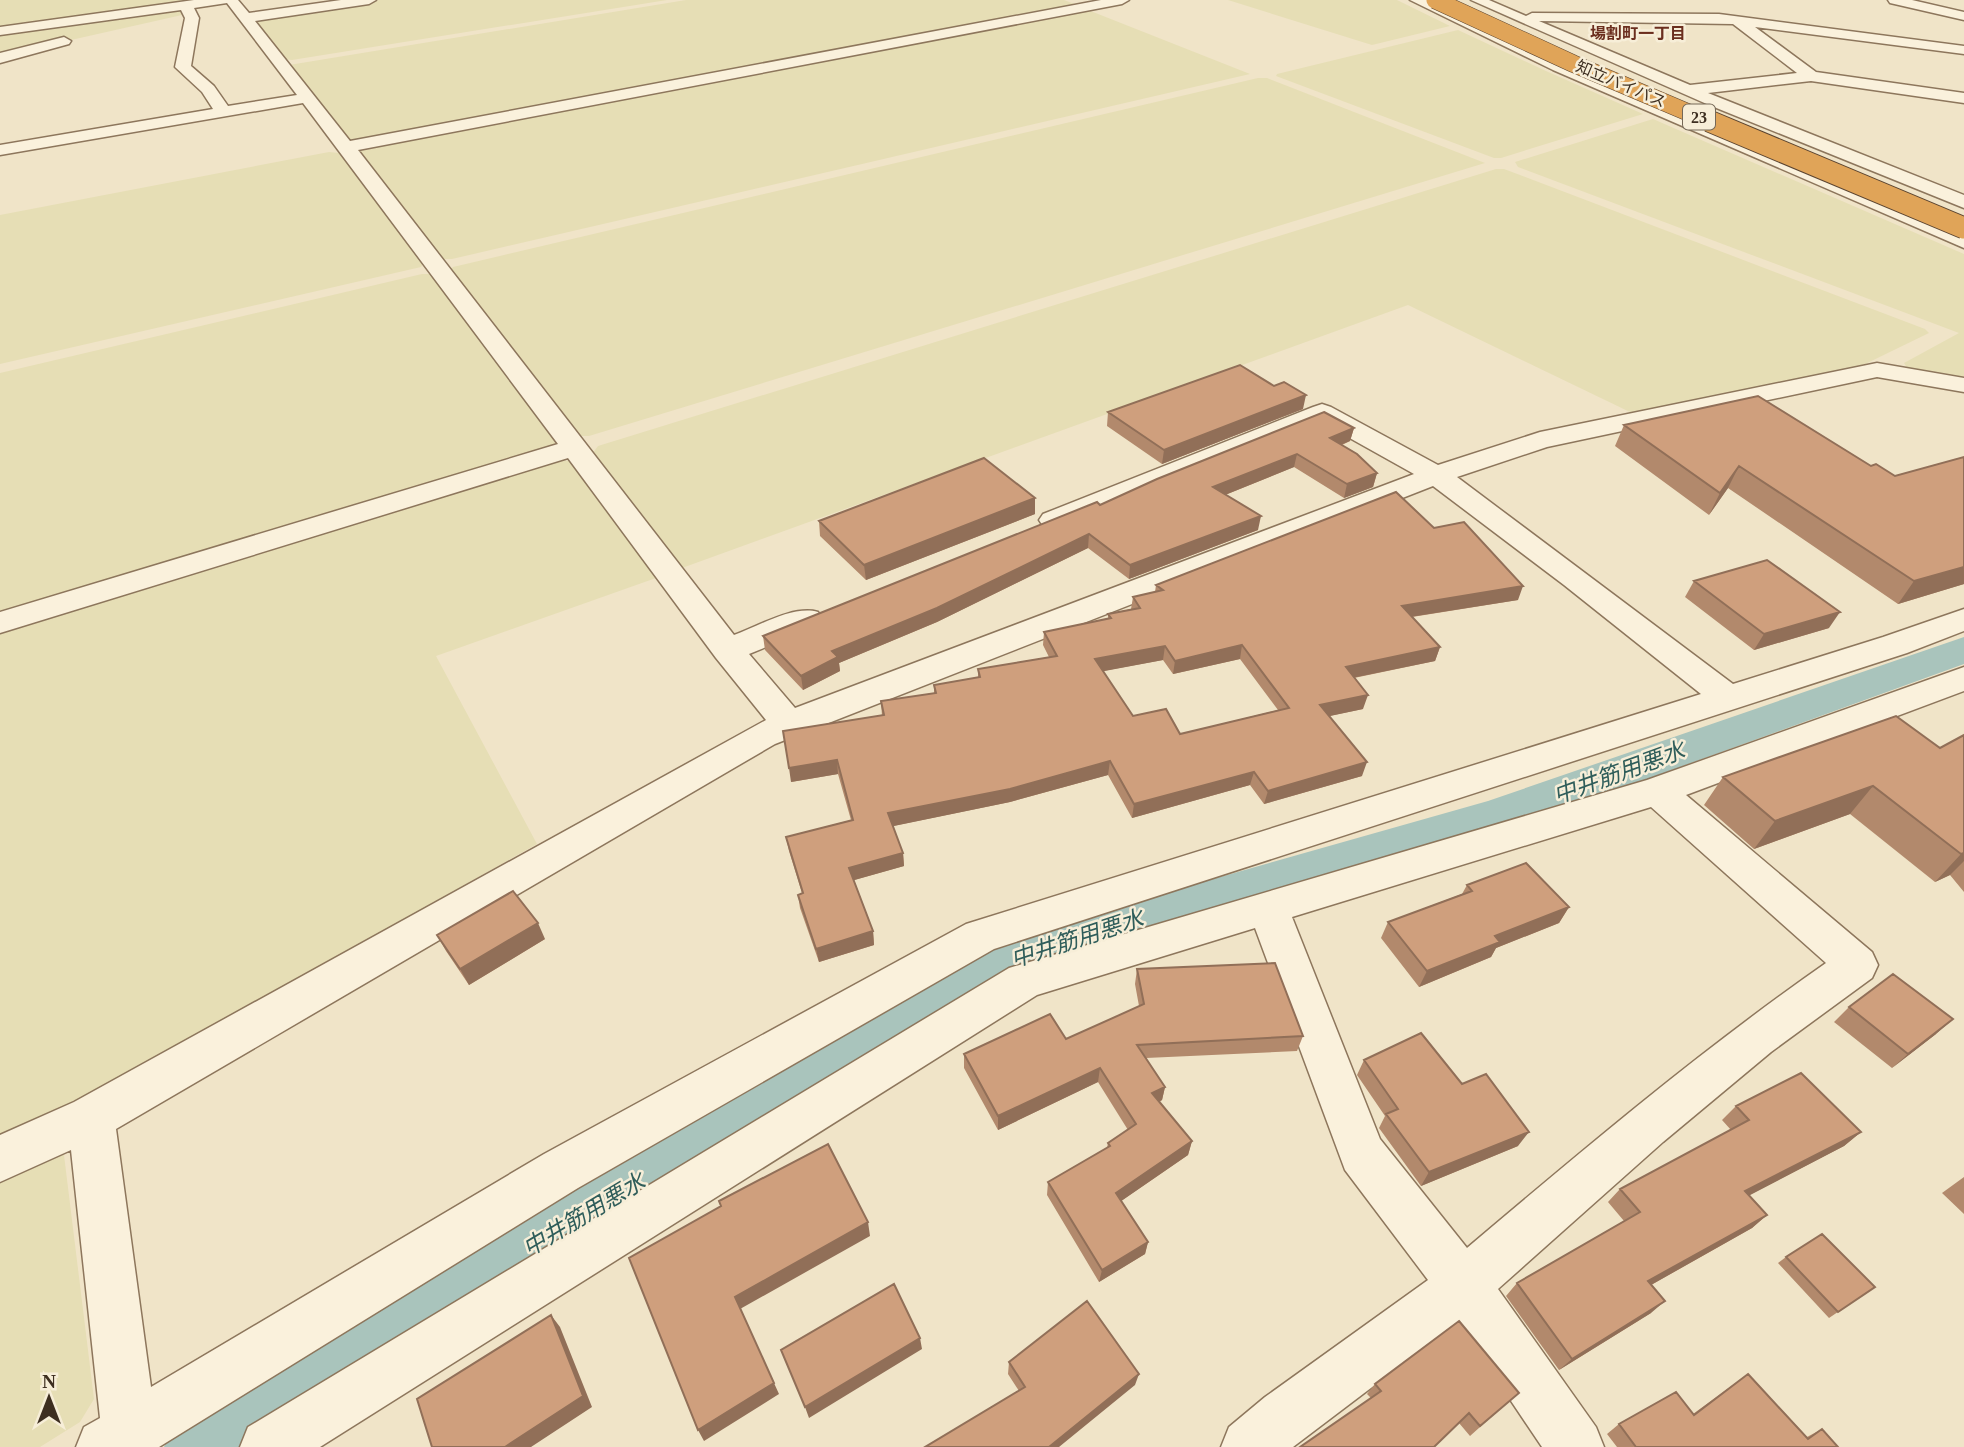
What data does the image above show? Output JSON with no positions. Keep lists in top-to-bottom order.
{
  "streets": {
    "highway": ["知立バイパス", "23"]
  },
  "districts": ["場割町一丁目"],
  "water": ["中井筋用悪水"],
  "north": "top"
}
